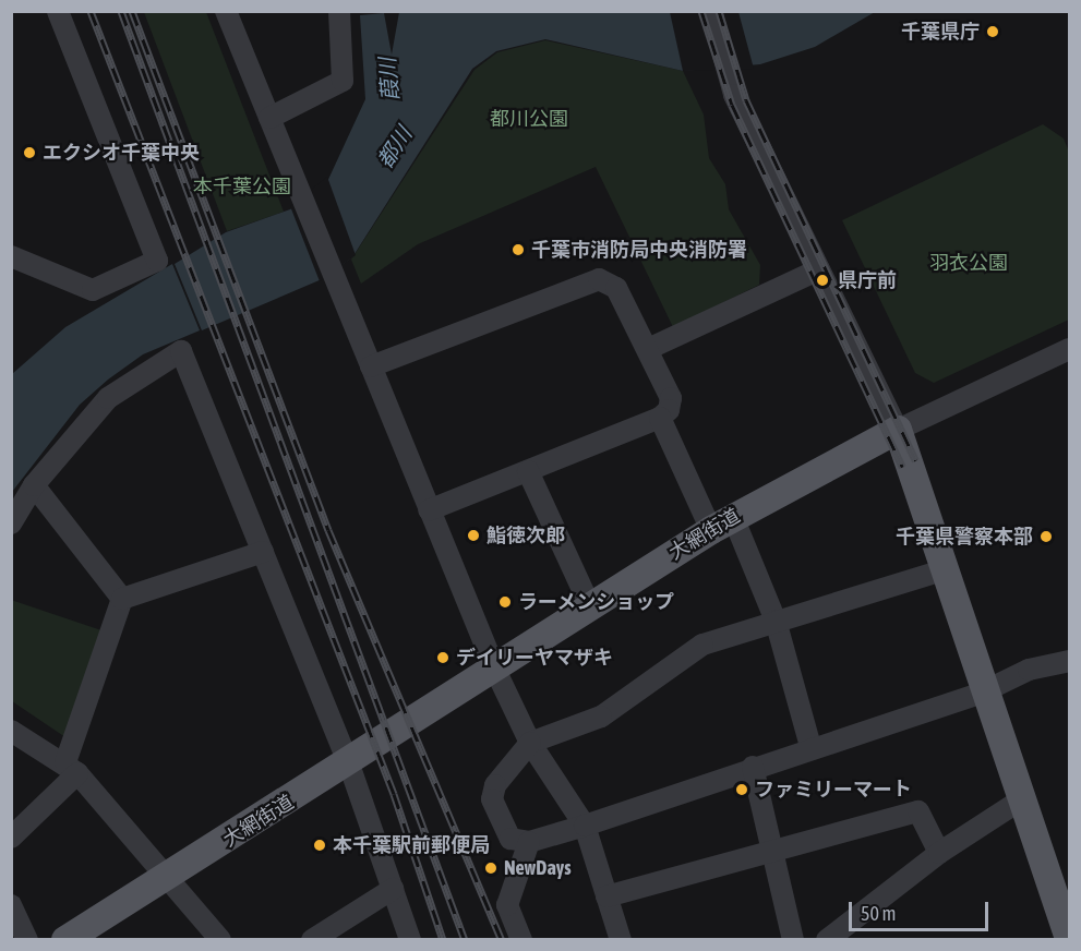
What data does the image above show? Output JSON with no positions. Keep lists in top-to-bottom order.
{
  "streets": {
    "main road": ["大網街道"]
  },
  "water": ["葭川", "都川"],
  "parks": ["都川公園", "本千葉公園", "羽衣公園"],
  "places": [
    "千葉県庁",
    "エクシオ千葉中央",
    "千葉市消防局中央消防署",
    "県庁前",
    "鮨徳次郎",
    "千葉県警察本部",
    "ラーメンショップ",
    "デイリーヤマザキ",
    "ファミリーマート",
    "本千葉駅前郵便局",
    "NewDays"
  ],
  "scale_bar": "50 m"
}
